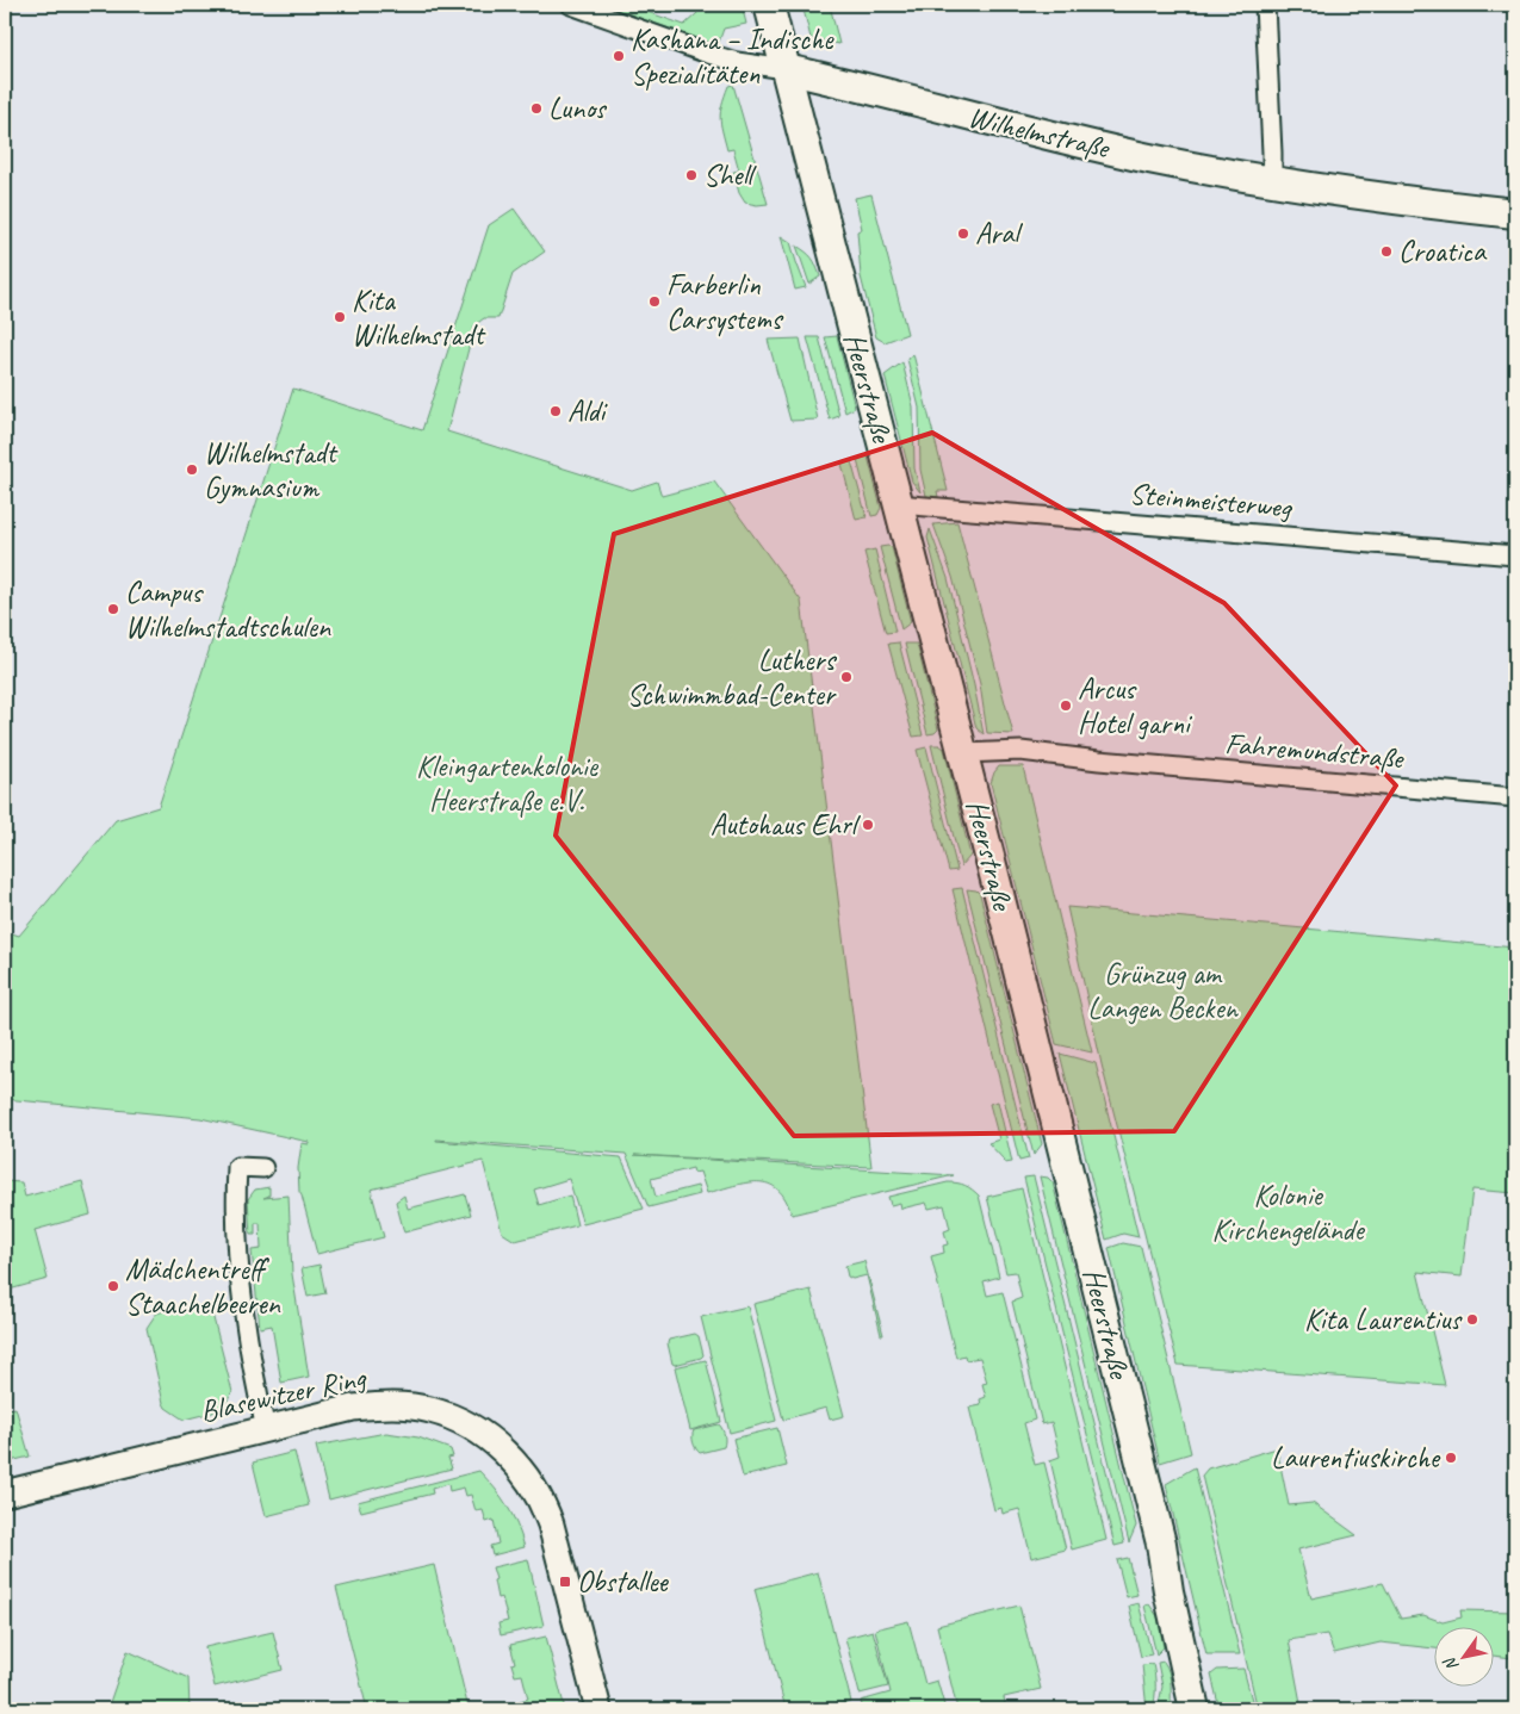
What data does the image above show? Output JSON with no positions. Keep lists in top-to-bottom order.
{
  "streets": {
    "main road": ["Wilhelmstraße", "Heerstraße"],
    "street": ["Steinmeisterweg", "Fahremundstraße", "Blasewitzer Ring"]
  },
  "crossings": [
    ["Wilhelmstraße", "Heerstraße"],
    ["Heerstraße", "Steinmeisterweg"],
    ["Heerstraße", "Fahremundstraße"]
  ],
  "parks": ["Kleingartenkolonie Heerstraße e.V.", "Grünzug am Langen Becken", "Kolonie Kirchengelände"],
  "places": {
    "other": [
      "Kashana – Indische Spezialitäten",
      "Lunos",
      "Shell",
      "Aral",
      "Croatica",
      "Farberlin Carsystems",
      "Kita Wilhelmstadt",
      "Aldi",
      "Wilhelmstadt Gymnasium",
      "Campus Wilhelmstadtschulen",
      "Luthers Schwimmbad-Center",
      "Arcus Hotel garni",
      "Autohaus Ehrl",
      "Mädchentreff Staachelbeeren",
      "Kita Laurentius",
      "Laurentiuskirche"
    ],
    "transit": ["Obstallee"]
  },
  "north": "bottom left"
}
